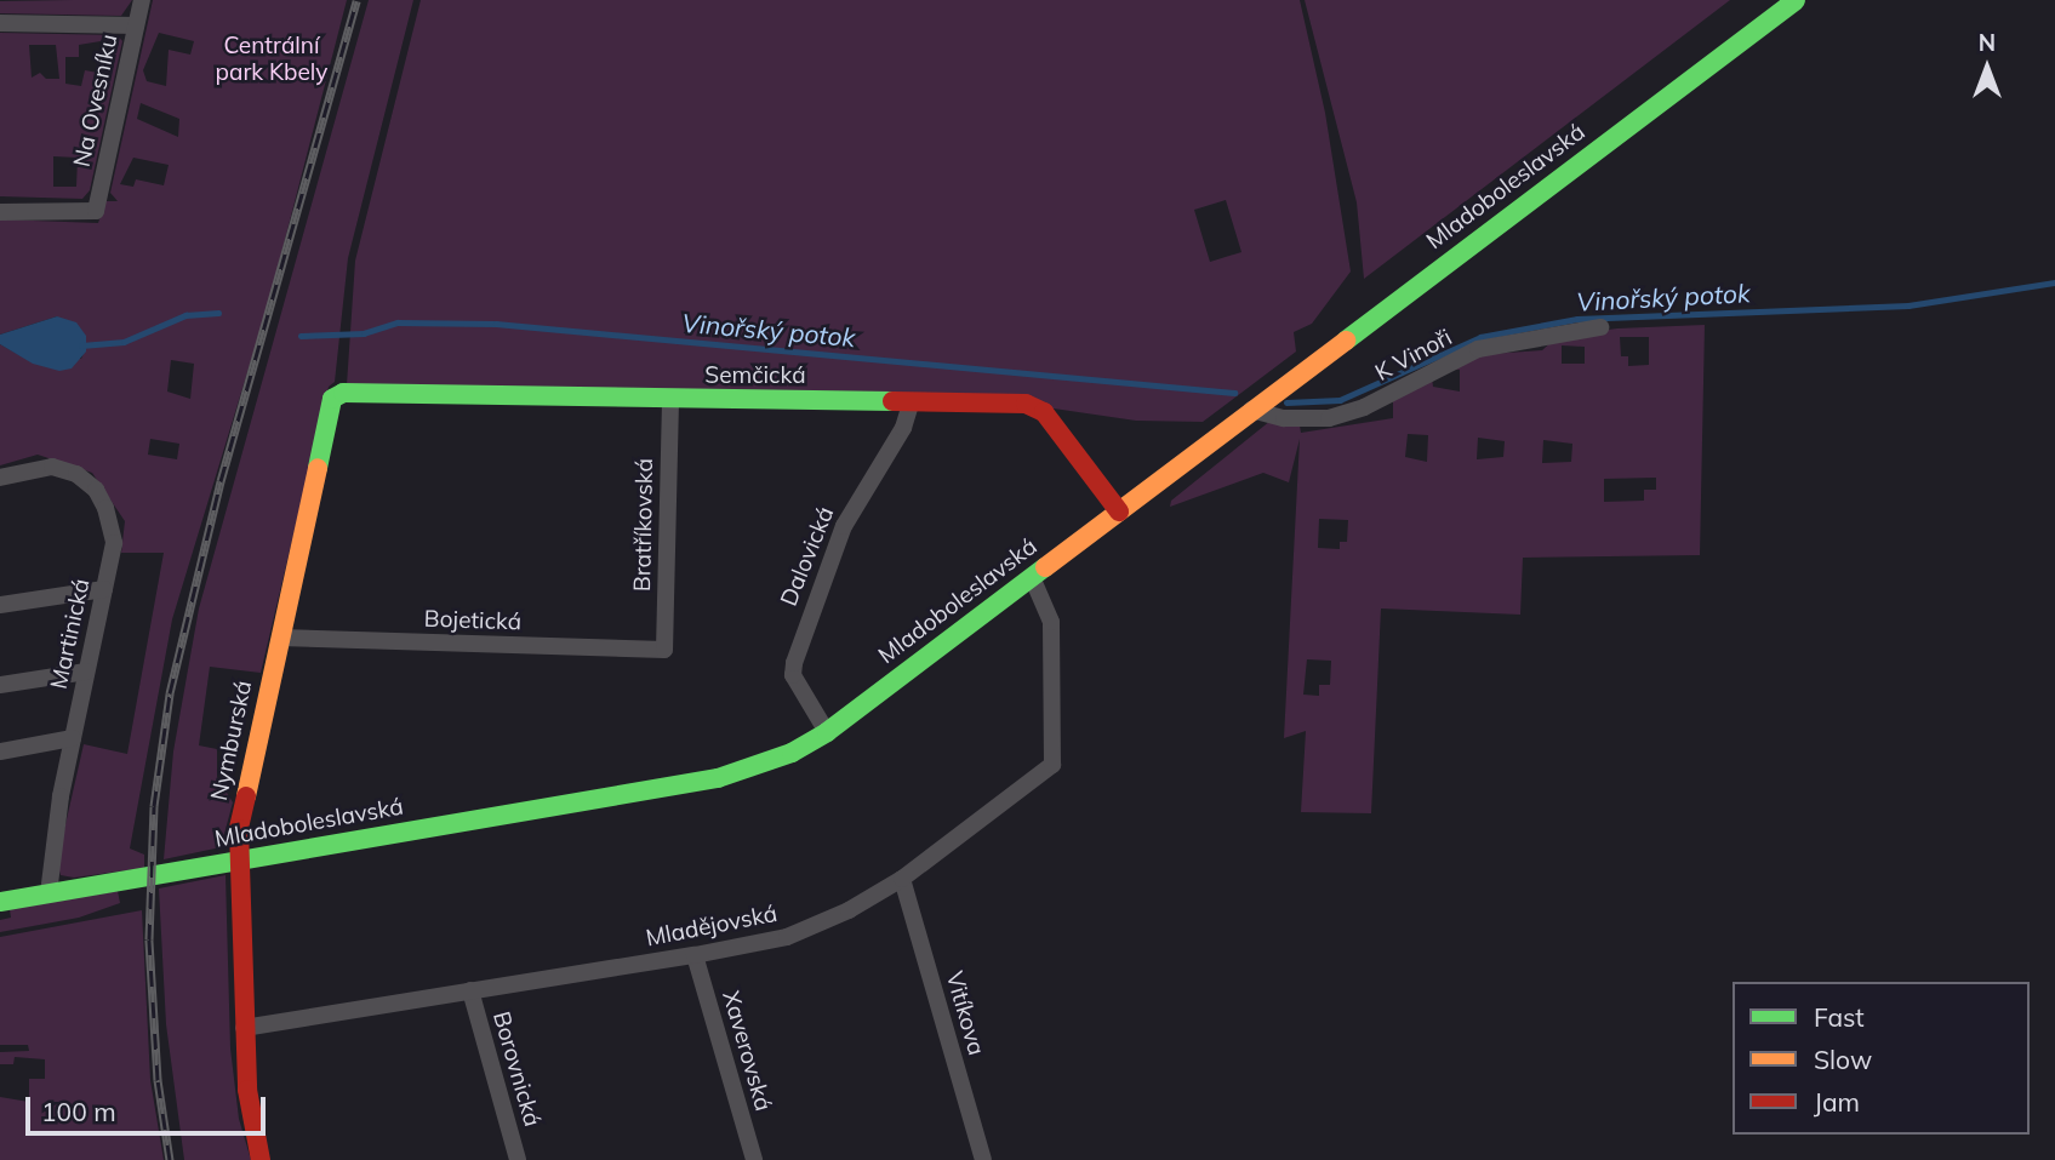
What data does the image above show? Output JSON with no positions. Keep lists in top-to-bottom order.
{
  "streets": {
    "main road": ["Mladoboleslavská", "Semčická", "Nymburská"],
    "street": [
      "Na Ovesníku",
      "K Vinoři",
      "Bratříkovská",
      "Dalovická",
      "Bojetická",
      "Martinická",
      "Mladějovská",
      "Vitíkova",
      "Xaverovská",
      "Borovnická"
    ]
  },
  "crossings": [
    ["Mladoboleslavská", "K Vinoři"],
    ["Mladoboleslavská", "Semčická"],
    ["Mladoboleslavská", "Dalovická"],
    ["Mladoboleslavská", "Martinická"],
    ["Mladoboleslavská", "Nymburská"],
    ["Mladoboleslavská", "Mladějovská"],
    ["Semčická", "Bratříkovská"],
    ["Semčická", "Dalovická"],
    ["Semčická", "Nymburská"],
    ["Bratříkovská", "Bojetická"],
    ["Bojetická", "Nymburská"],
    ["Nymburská", "Mladějovská"],
    ["Mladějovská", "Vitíkova"],
    ["Mladějovská", "Xaverovská"],
    ["Mladějovská", "Borovnická"]
  ],
  "water": ["Vinořský potok"],
  "parks": ["Centrální park Kbely"],
  "legend": ["Fast", "Slow", "Jam"],
  "scale_bar": "100 m",
  "north": "top"
}
